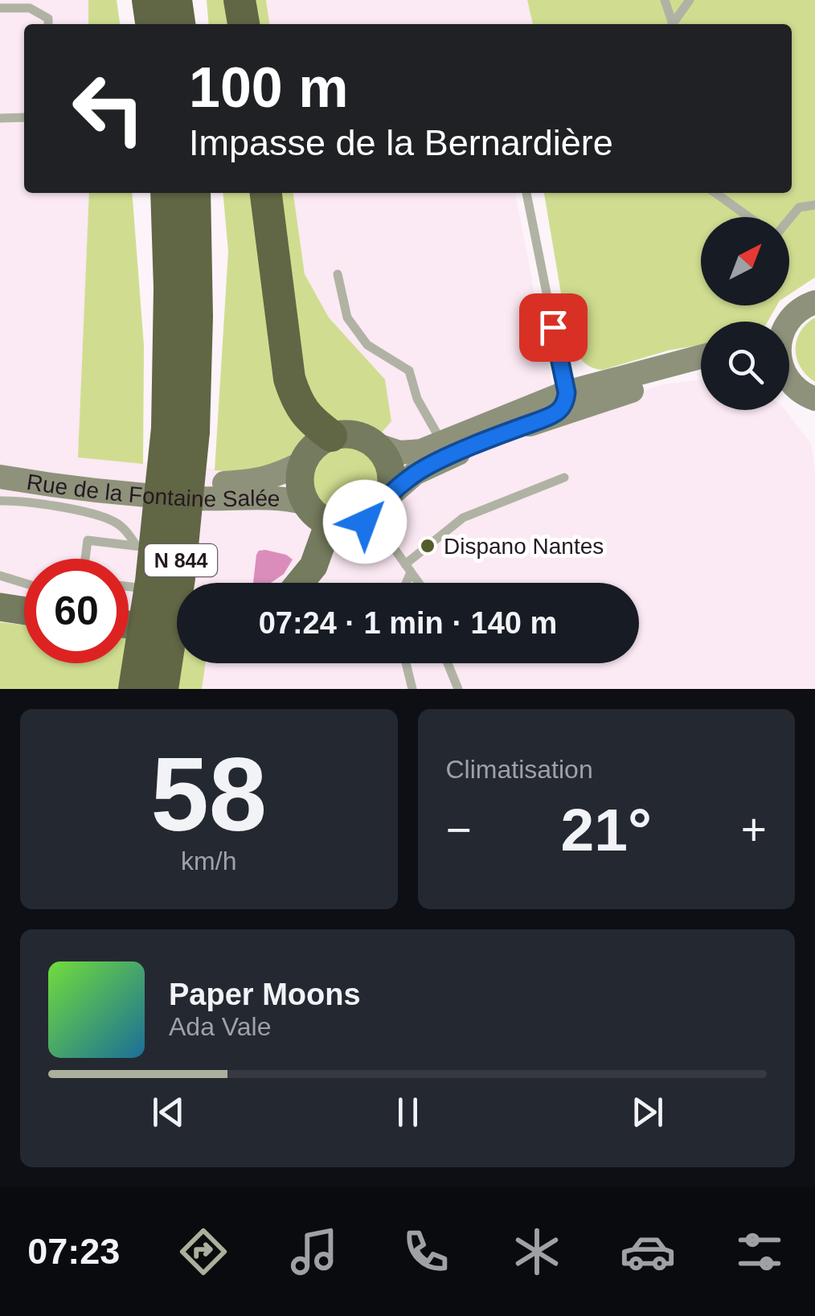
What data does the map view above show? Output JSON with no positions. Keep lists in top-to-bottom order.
{
  "streets": {
    "highway": ["N 844"],
    "street": ["Rue de la Fontaine Salée"]
  },
  "places": ["Dispano Nantes"],
  "north": "top right",
  "page": {
    "turn": ["100 m", "Impasse de la Bernardière"],
    "limit": "60",
    "trip": "07:24 · 1 min · 140 m",
    "tile": [
      ["58", "km/h"],
      "Climatisation"
    ],
    "heat": ["−", "21°", "+"],
    "song": ["Paper Moons", "Ada Vale"],
    "tabs": "07:23"
  }
}
